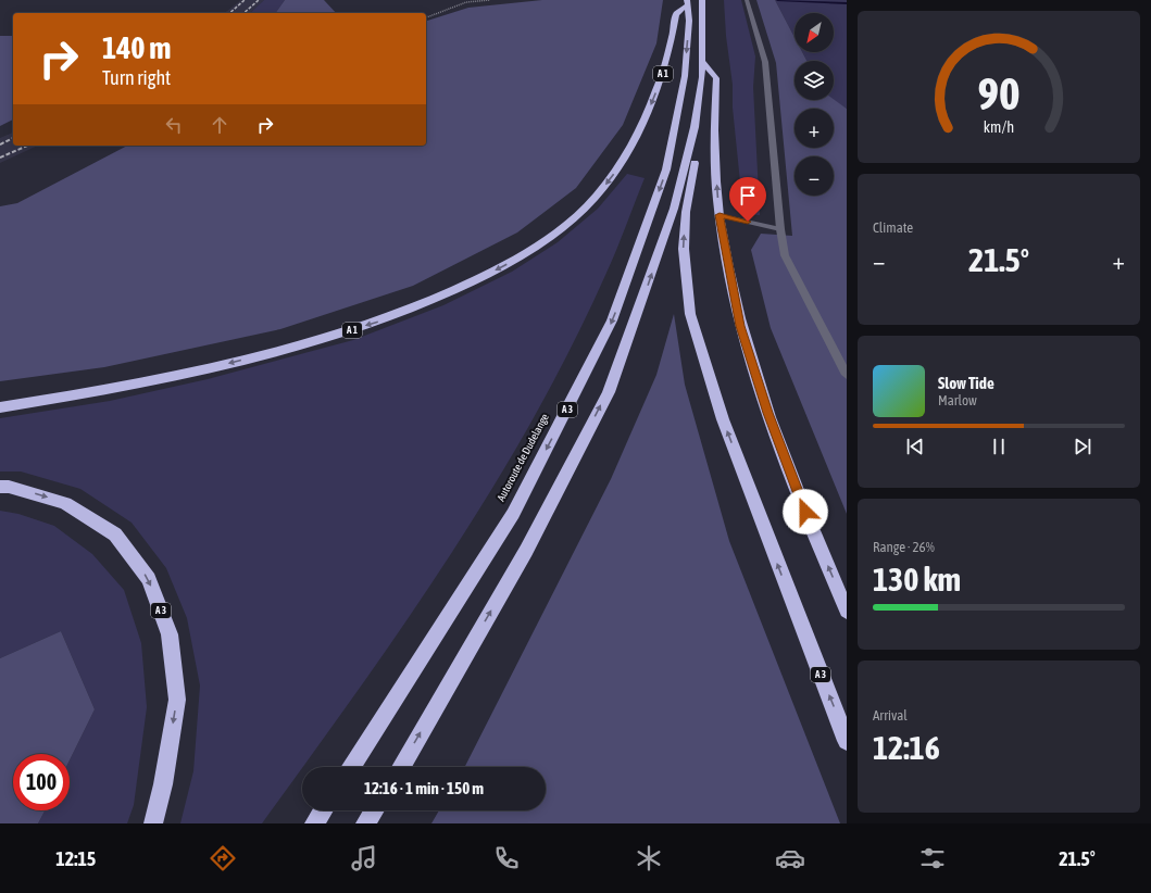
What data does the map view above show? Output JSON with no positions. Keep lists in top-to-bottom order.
{
  "streets": {
    "highway": ["A 1", "A 3", "Autoroute de Dudelange"]
  },
  "crossings": [
    ["A 1", "Autoroute de Dudelange"]
  ],
  "north": "bottom left",
  "page": {
    "map_buttons": ["+", "−"],
    "turn": ["140 m", "Turn right"],
    "tile": [
      "Climate",
      ["Range · 26%", "130 km"],
      ["Arrival", "12:16"]
    ],
    "heat": ["−", "21.5°", "+"],
    "song": ["Slow Tide", "Marlow"],
    "limit": "100",
    "trip": "12:16 · 1 min · 150 m",
    "tabs": ["12:15", "21.5°"],
    "gauge": ["90", "km/h"]
  }
}
